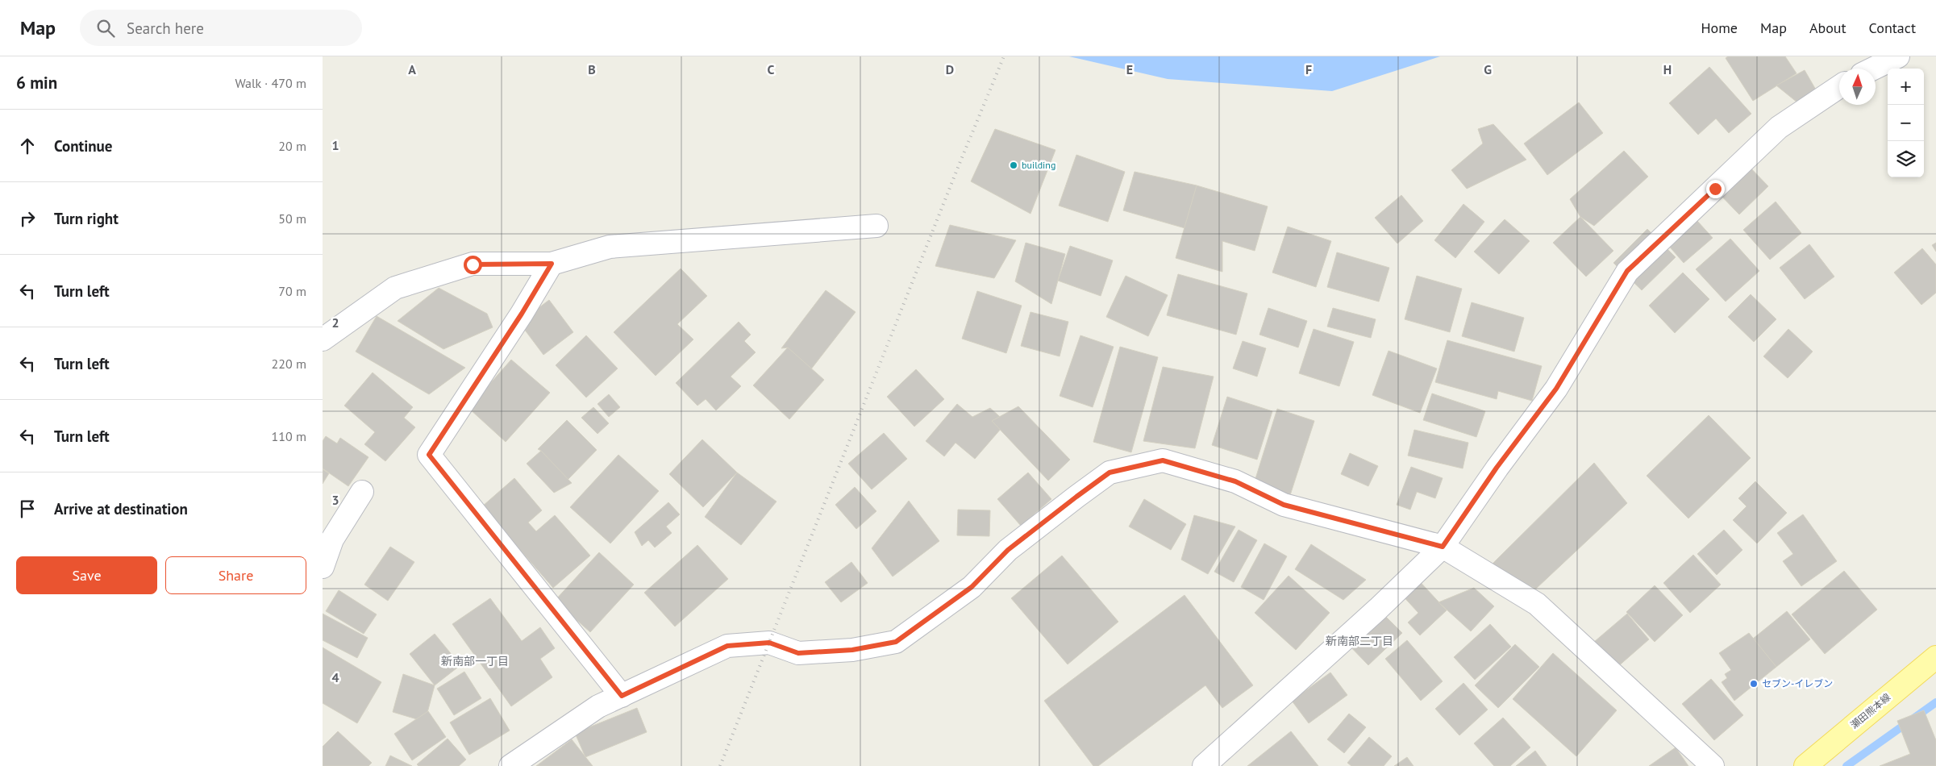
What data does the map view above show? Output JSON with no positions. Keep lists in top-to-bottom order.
{
  "streets": {
    "main road": ["瀬田熊本線"]
  },
  "districts": ["新南部二丁目", "新南部一丁目"],
  "places": ["building", "セブン-イレブン"],
  "north": "top",
  "page": {
    "header": "Map",
    "search": "Search here",
    "nav": [
      "Home",
      "Map",
      "About",
      "Contact"
    ],
    "heading": ["6 min", "Walk · 470 m"],
    "map_buttons": ["+", "−"],
    "list": [
      ["Continue", "20 m"],
      ["Turn right", "50 m"],
      ["Turn left", "70 m"],
      ["Turn left", "220 m"],
      ["Turn left", "110 m"],
      "Arrive at destination"
    ],
    "buttons": ["Save", "Share"]
  },
  "grid": {
    "columns": [
      "A",
      "B",
      "C",
      "D",
      "E",
      "F",
      "G",
      "H"
    ],
    "rows": [
      "1",
      "2",
      "3",
      "4"
    ]
  }
}
